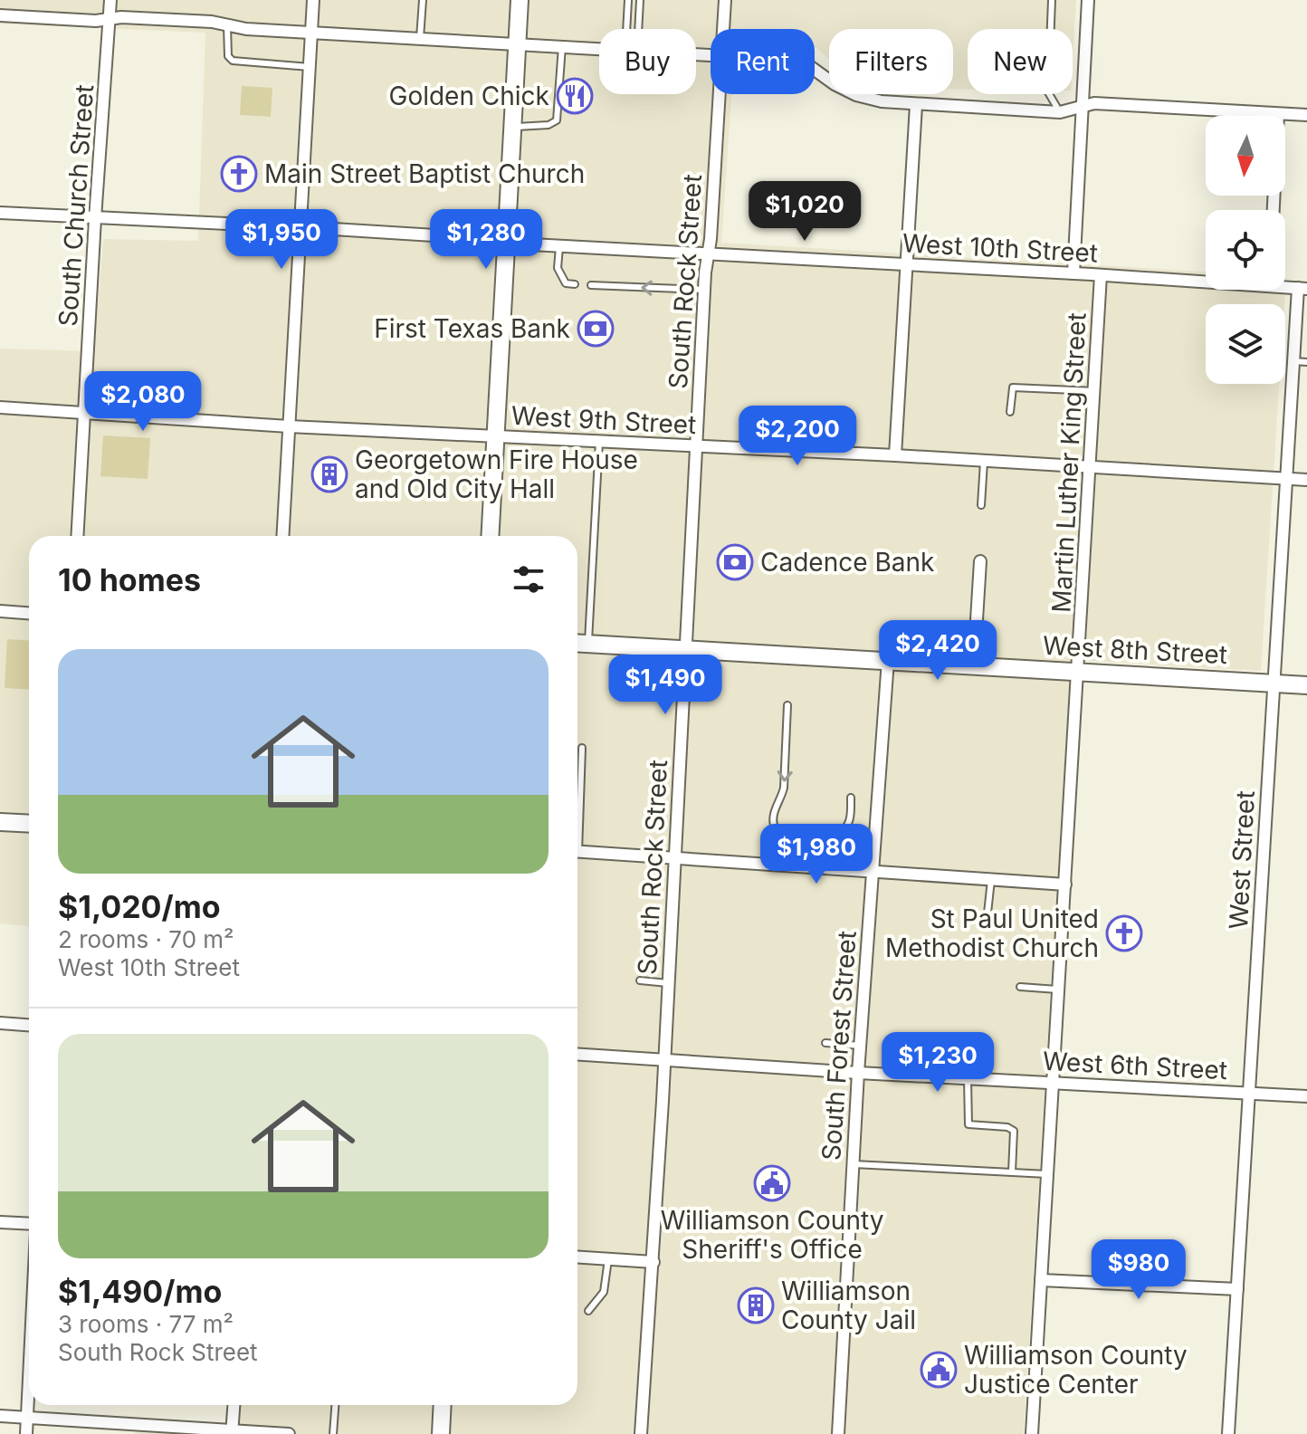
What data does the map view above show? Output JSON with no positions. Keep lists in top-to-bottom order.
{
  "streets": {
    "street": [
      "South Church Street",
      "West 10th Street",
      "South Rock Street",
      "West 9th Street",
      "Martin Luther King Street",
      "West 8th Street",
      "West Street",
      "South Forest Street",
      "West 6th Street"
    ]
  },
  "crossings": [
    ["South Church Street", "West 10th Street"],
    ["South Church Street", "West 9th Street"],
    ["West 10th Street", "South Rock Street"],
    ["West 10th Street", "Martin Luther King Street"],
    ["South Rock Street", "West 9th Street"],
    ["South Rock Street", "West 8th Street"],
    ["South Rock Street", "West 6th Street"],
    ["West 9th Street", "Martin Luther King Street"],
    ["West 9th Street", "West Street"],
    ["Martin Luther King Street", "West 8th Street"],
    ["Martin Luther King Street", "West 6th Street"],
    ["West 8th Street", "West Street"],
    ["West 8th Street", "South Forest Street"],
    ["West Street", "West 6th Street"],
    ["South Forest Street", "West 6th Street"]
  ],
  "places": {
    "restaurant": ["Golden Chick"],
    "church": ["Main Street Baptist Church", "St Paul United Methodist Church"],
    "bank": ["First Texas Bank", "Cadence Bank"],
    "building": ["Georgetown Fire House and Old City Hall", "Williamson County Jail"],
    "public building": ["Williamson County Sheriff's Office", "Williamson County Justice Center"]
  },
  "north": "bottom",
  "page": {
    "chip": [
      "Buy",
      "Rent",
      "Filters",
      "New"
    ],
    "price": [
      "$1,020",
      "$1,950",
      "$1,280",
      "$2,080",
      "$2,200",
      "$2,420",
      "$1,490",
      "$1,980",
      "$1,230",
      "$980"
    ],
    "heading": "10 homes",
    "list": [
      {
        "name": "$1,020/mo",
        "note": "2 rooms · 70 m² · West 10th Street"
      },
      {
        "name": "$1,490/mo",
        "note": "3 rooms · 77 m² · South Rock Street"
      }
    ]
  }
}
